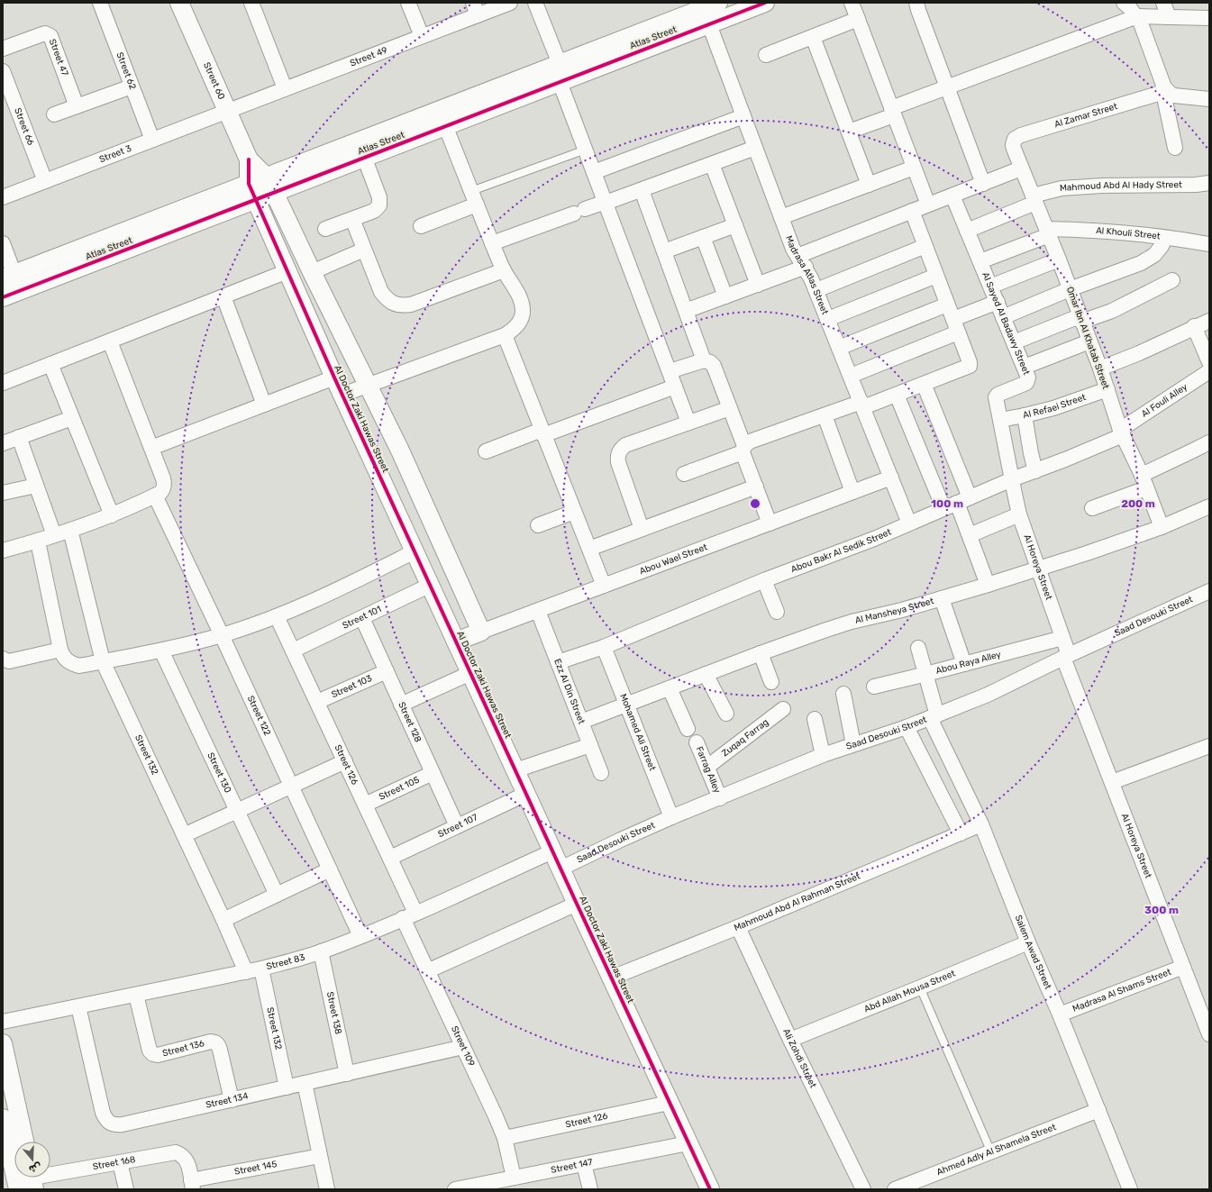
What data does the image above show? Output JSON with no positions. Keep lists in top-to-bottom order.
{
  "streets": {
    "street": [
      "Atlas Street",
      "Street 49",
      "Street 47",
      "Street 62",
      "Street 60",
      "Al Zamar Street",
      "Street 66",
      "Street 3",
      "Mahmoud Abd Al Hady Street",
      "Al Khouli Street",
      "Madrasa Atlas Street",
      "Al Sayed Al Badawy Street",
      "Omar Ibn Al Khatab Street",
      "Al Fouli Alley",
      "Al Refaei Street",
      "Al Doctor Zaki Hawas Street",
      "Abou Bakr Al Sedik Street",
      "Abou Wael Street",
      "Al Horeya Street",
      "Al Mansheya Street",
      "Saad Desouki Street",
      "Street 101",
      "Abou Raya Alley",
      "Street 103",
      "Ezz Al Din Street",
      "Street 122",
      "Street 128",
      "Mohamed Ali Street",
      "Zuqaq Farrag",
      "Street 132",
      "Street 126",
      "Farrag Alley",
      "Street 130",
      "Street 105",
      "Street 107",
      "Mahmoud Abd Al Rahman Street",
      "Salem Awad Street",
      "Street 83",
      "Abd Allah Mousa Street",
      "Madrasa Al Shams Street",
      "Street 138",
      "Street 109",
      "Street 136",
      "Ali Zohdi Street",
      "Street 134",
      "Ahmed Adly Al Shamela Street",
      "Street 168",
      "Street 147",
      "Street 145"
    ]
  },
  "crossings": [
    ["Atlas Street", "Street 60"],
    ["Atlas Street", "Madrasa Atlas Street"],
    ["Atlas Street", "Al Doctor Zaki Hawas Street"],
    ["Street 49", "Street 60"],
    ["Street 49", "Street 3"],
    ["Street 62", "Street 3"],
    ["Street 60", "Street 3"],
    ["Street 60", "Al Doctor Zaki Hawas Street"],
    ["Al Zamar Street", "Omar Ibn Al Khatab Street"],
    ["Street 66", "Street 3"],
    ["Mahmoud Abd Al Hady Street", "Al Sayed Al Badawy Street"],
    ["Mahmoud Abd Al Hady Street", "Omar Ibn Al Khatab Street"],
    ["Al Khouli Street", "Omar Ibn Al Khatab Street"],
    ["Madrasa Atlas Street", "Abou Bakr Al Sedik Street"],
    ["Madrasa Atlas Street", "Abou Wael Street"],
    ["Al Sayed Al Badawy Street", "Al Refaei Street"],
    ["Al Sayed Al Badawy Street", "Abou Bakr Al Sedik Street"],
    ["Al Sayed Al Badawy Street", "Al Horeya Street"],
    ["Omar Ibn Al Khatab Street", "Al Fouli Alley"],
    ["Omar Ibn Al Khatab Street", "Al Refaei Street"],
    ["Omar Ibn Al Khatab Street", "Abou Bakr Al Sedik Street"],
    ["Omar Ibn Al Khatab Street", "Al Mansheya Street"],
    ["Al Fouli Alley", "Abou Bakr Al Sedik Street"],
    ["Al Doctor Zaki Hawas Street", "Abou Wael Street"],
    ["Al Doctor Zaki Hawas Street", "Saad Desouki Street"],
    ["Al Doctor Zaki Hawas Street", "Street 101"],
    ["Al Doctor Zaki Hawas Street", "Street 126"],
    ["Al Doctor Zaki Hawas Street", "Street 107"],
    ["Al Doctor Zaki Hawas Street", "Mahmoud Abd Al Rahman Street"],
    ["Al Doctor Zaki Hawas Street", "Street 83"],
    ["Al Doctor Zaki Hawas Street", "Street 147"],
    ["Abou Bakr Al Sedik Street", "Al Horeya Street"],
    ["Abou Bakr Al Sedik Street", "Ezz Al Din Street"],
    ["Abou Bakr Al Sedik Street", "Mohamed Ali Street"],
    ["Abou Wael Street", "Ezz Al Din Street"],
    ["Al Horeya Street", "Al Mansheya Street"],
    ["Al Horeya Street", "Saad Desouki Street"],
    ["Al Horeya Street", "Abou Raya Alley"],
    ["Al Horeya Street", "Madrasa Al Shams Street"],
    ["Al Mansheya Street", "Ezz Al Din Street"],
    ["Al Mansheya Street", "Mohamed Ali Street"],
    ["Saad Desouki Street", "Mohamed Ali Street"],
    ["Saad Desouki Street", "Farrag Alley"],
    ["Saad Desouki Street", "Salem Awad Street"],
    ["Street 101", "Street 128"],
    ["Street 101", "Street 126"],
    ["Abou Raya Alley", "Salem Awad Street"],
    ["Street 103", "Street 128"],
    ["Street 103", "Street 126"],
    ["Street 122", "Street 83"],
    ["Street 128", "Street 105"],
    ["Street 128", "Street 107"],
    ["Zuqaq Farrag", "Farrag Alley"],
    ["Street 132", "Street 83"],
    ["Street 132", "Street 134"],
    ["Street 126", "Street 105"],
    ["Street 126", "Street 107"],
    ["Street 126", "Street 83"],
    ["Street 126", "Street 109"],
    ["Mahmoud Abd Al Rahman Street", "Salem Awad Street"],
    ["Mahmoud Abd Al Rahman Street", "Ali Zohdi Street"],
    ["Salem Awad Street", "Abd Allah Mousa Street"],
    ["Salem Awad Street", "Madrasa Al Shams Street"],
    ["Salem Awad Street", "Ahmed Adly Al Shamela Street"],
    ["Street 83", "Street 138"],
    ["Street 83", "Street 109"],
    ["Street 83", "Street 136"],
    ["Street 83", "Street 134"],
    ["Abd Allah Mousa Street", "Ali Zohdi Street"],
    ["Street 138", "Street 134"],
    ["Street 109", "Street 134"],
    ["Street 109", "Street 147"],
    ["Street 136", "Street 134"],
    ["Street 168", "Street 145"]
  ],
  "north": "bottom",
  "rings": ["100 m", "200 m", "300 m"]
}
